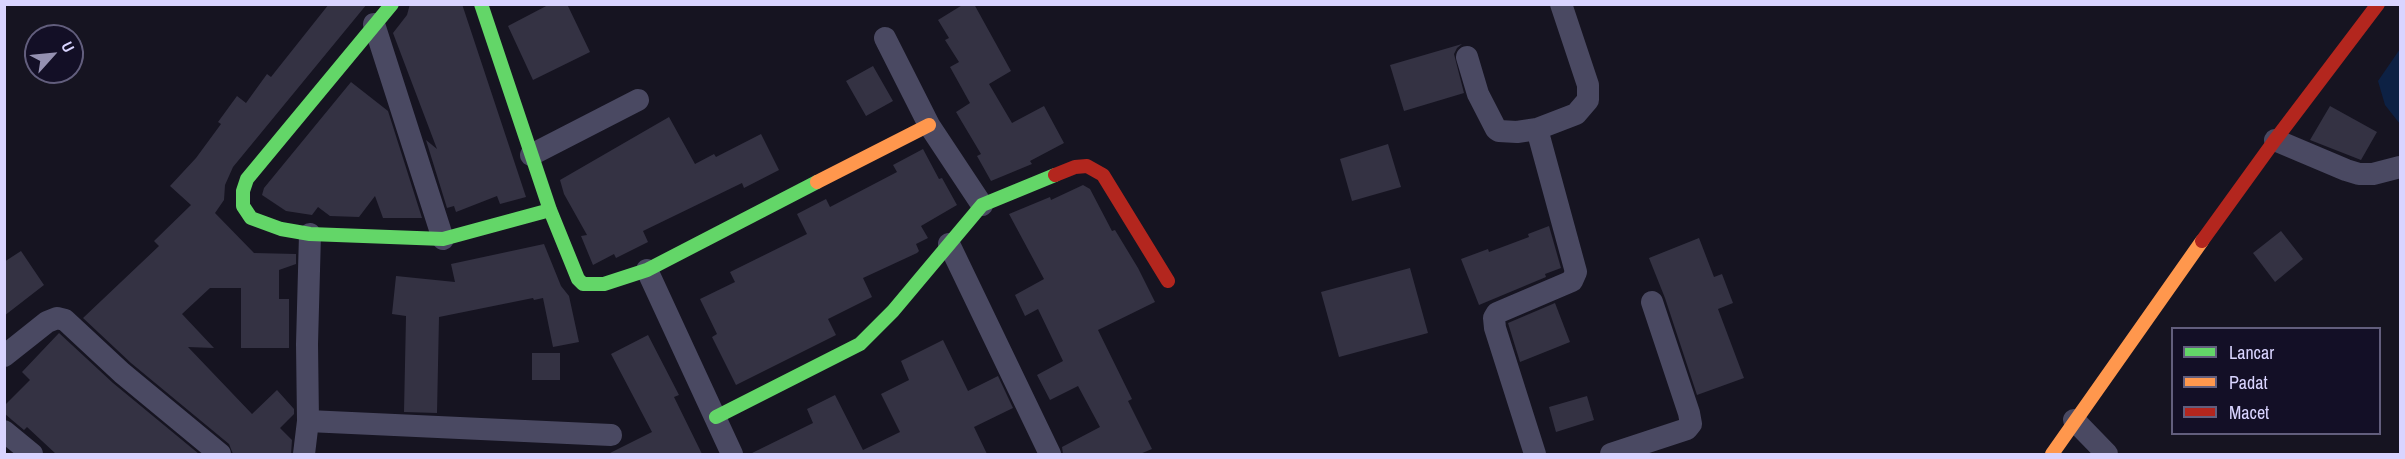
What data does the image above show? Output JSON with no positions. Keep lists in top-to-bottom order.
{
  "legend": ["Lancar", "Padat", "Macet"],
  "north": "top right"
}
